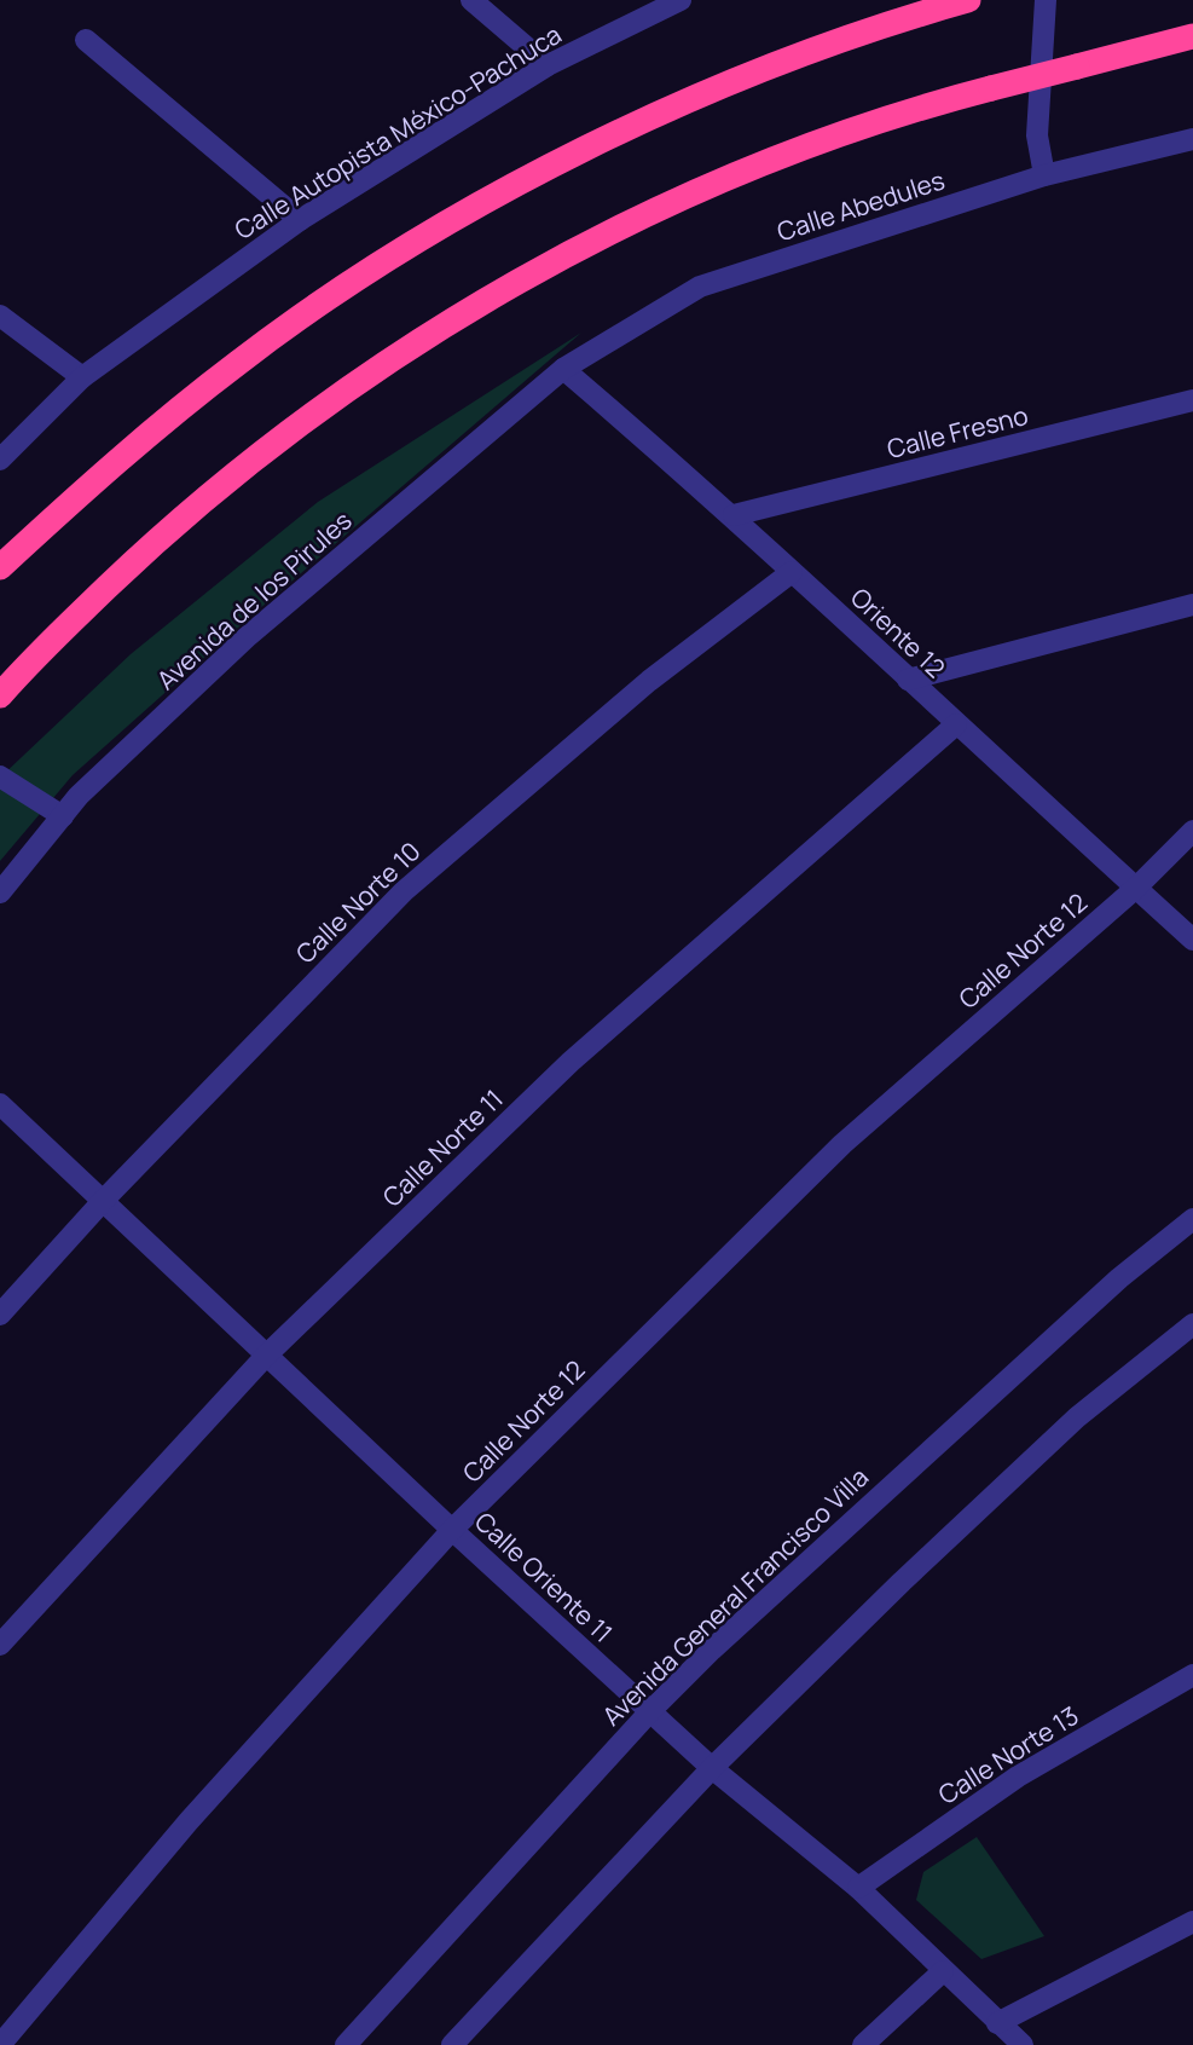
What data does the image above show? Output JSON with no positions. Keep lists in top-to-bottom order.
{
  "streets": {
    "street": [
      "Calle Autopista México-Pachuca",
      "Calle Abedules",
      "Calle Fresno",
      "Avenida de los Pirules",
      "Oriente 12",
      "Calle Norte 10",
      "Calle Norte 12",
      "Calle Norte 11",
      "Calle Oriente 11",
      "Avenida General Francisco Villa",
      "Calle Norte 13"
    ]
  },
  "crossings": [
    ["Calle Abedules", "Avenida de los Pirules"],
    ["Calle Abedules", "Oriente 12"],
    ["Calle Fresno", "Oriente 12"],
    ["Avenida de los Pirules", "Oriente 12"],
    ["Oriente 12", "Calle Norte 10"],
    ["Oriente 12", "Calle Norte 12"],
    ["Oriente 12", "Calle Norte 11"],
    ["Calle Norte 10", "Calle Oriente 11"],
    ["Calle Norte 12", "Calle Oriente 11"],
    ["Calle Norte 11", "Calle Oriente 11"],
    ["Calle Oriente 11", "Avenida General Francisco Villa"],
    ["Calle Oriente 11", "Calle Norte 13"]
  ]
}
